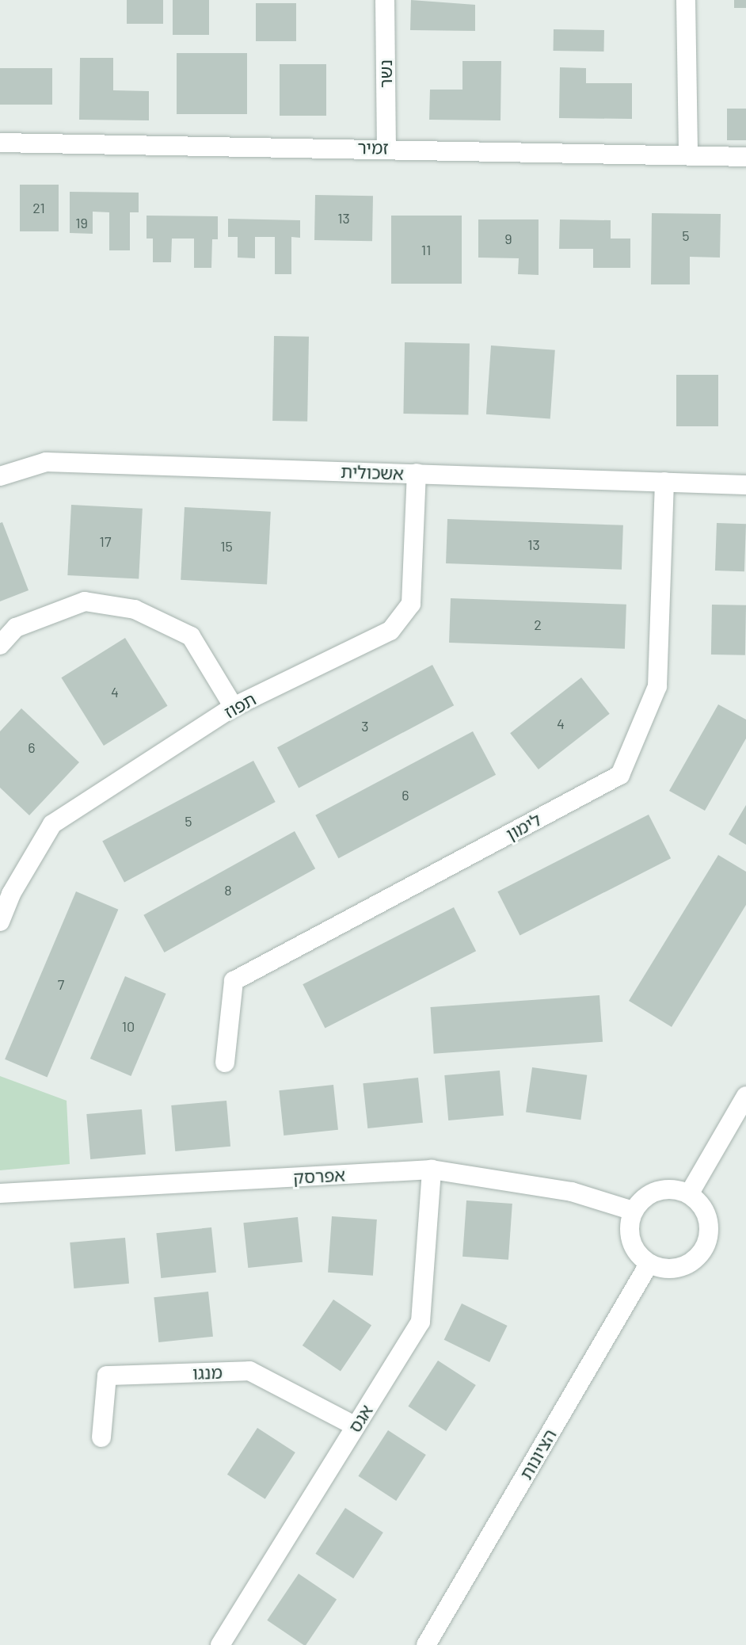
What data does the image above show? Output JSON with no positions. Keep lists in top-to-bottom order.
{
  "streets": {
    "street": [
      "נשר",
      "זמיר",
      "אשכולית",
      "תפוז",
      "לימון",
      "אפרסק",
      "מנגו",
      "אגס",
      "הציונות"
    ]
  },
  "crossings": [
    ["נשר", "זמיר"],
    ["אשכולית", "תפוז"],
    ["אשכולית", "לימון"],
    ["אפרסק", "אגס"],
    ["אפרסק", "הציונות"],
    ["מנגו", "אגס"]
  ],
  "house_numbers": [
    "21",
    "13",
    "19",
    "5",
    "9",
    "11",
    "17",
    "13",
    "15",
    "2",
    "4",
    "4",
    "3",
    "6",
    "6",
    "5",
    "8",
    "7",
    "10"
  ]
}
